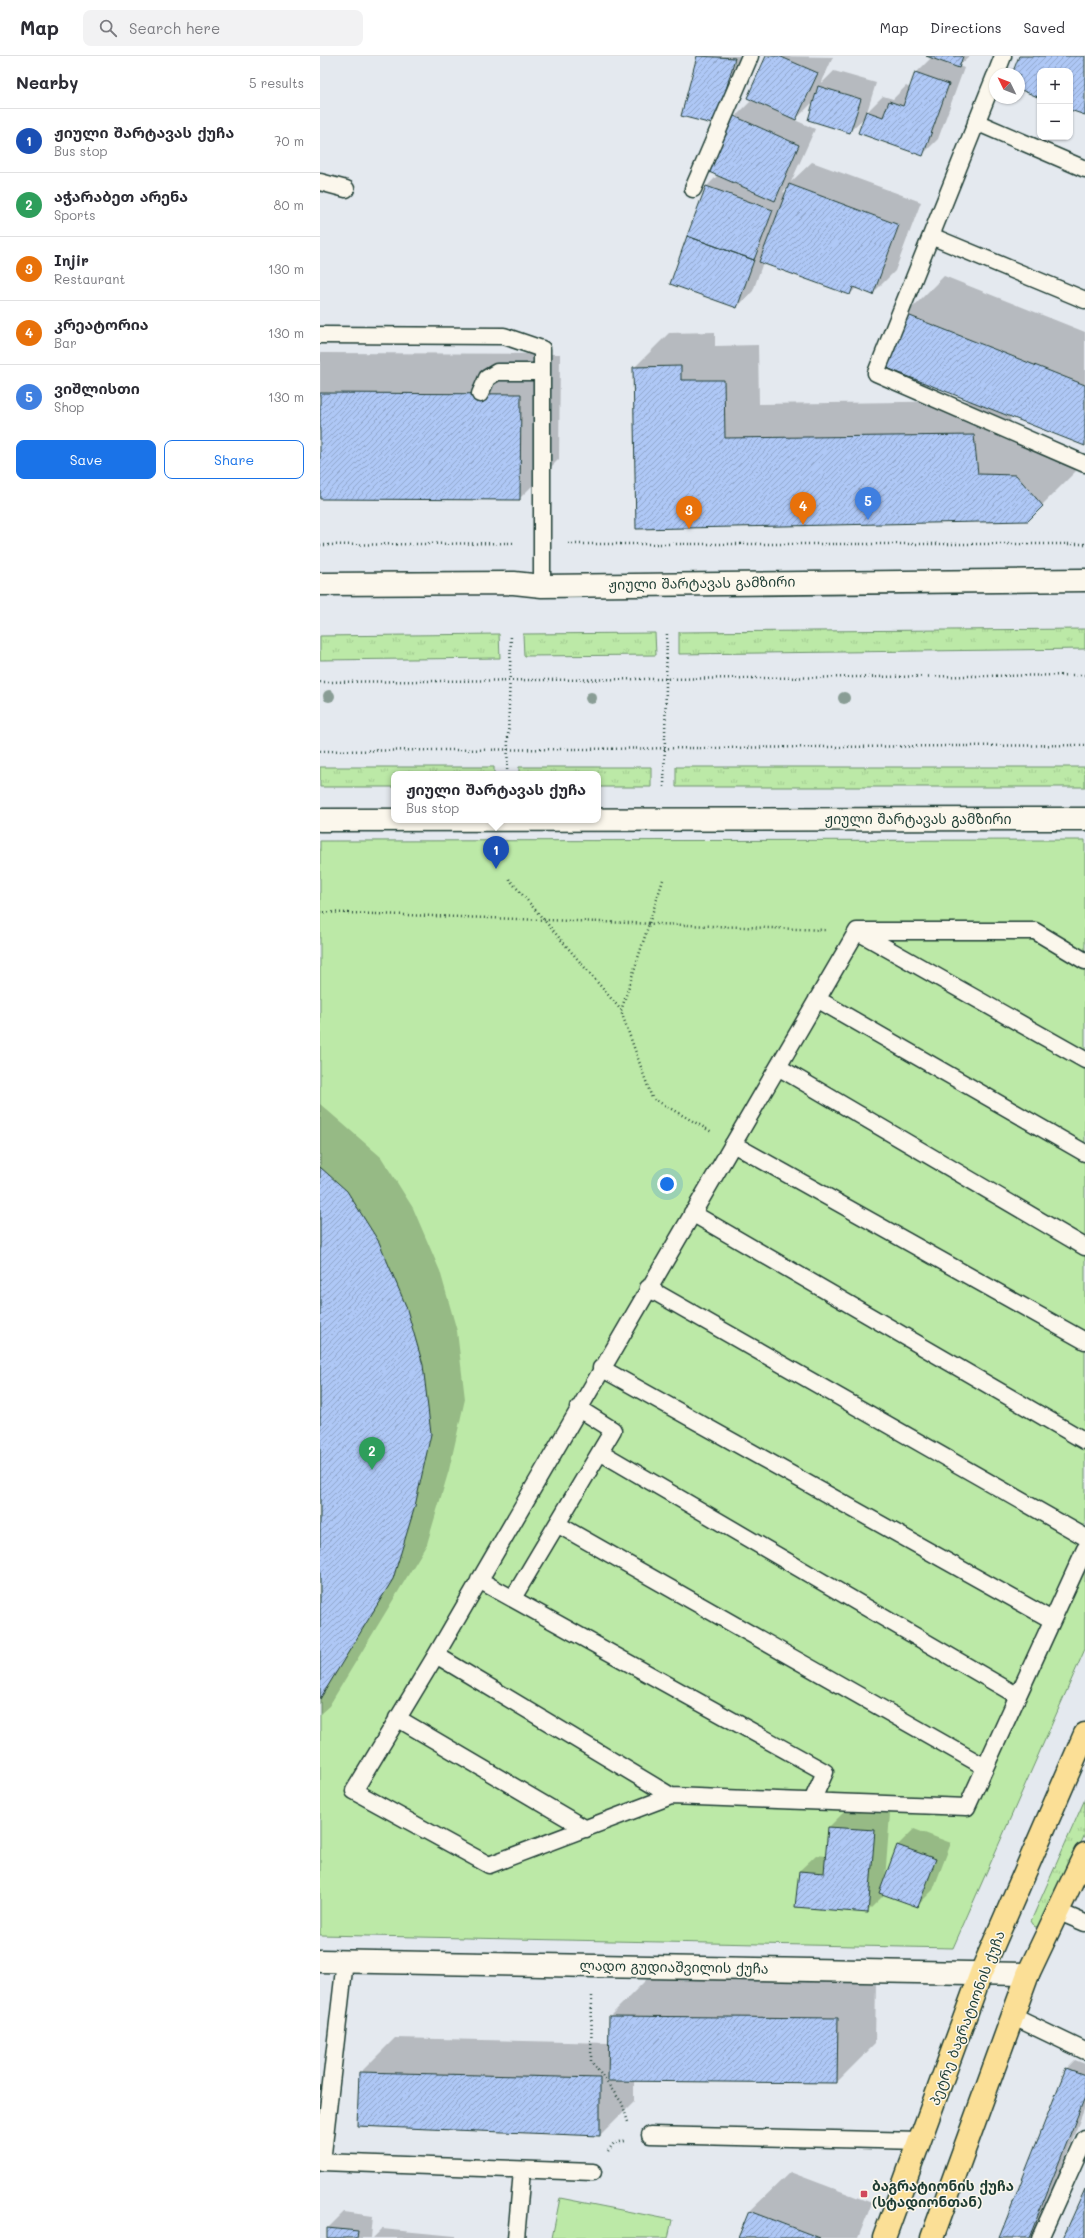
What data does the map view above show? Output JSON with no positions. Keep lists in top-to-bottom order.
{
  "streets": {
    "main road": ["ჟიული შარტავას გამზირი", "ლადო გუდიაშვილის ქუჩა", "პეტრე ბაგრატიონის ქუჩა"]
  },
  "crossings": [
    ["ლადო გუდიაშვილის ქუჩა", "პეტრე ბაგრატიონის ქუჩა"]
  ],
  "places": {
    "transit": ["ბაგრატიონის ქუჩა (სტადიონთან)"]
  },
  "north": "top left",
  "page": {
    "header": "Map",
    "search": "Search here",
    "nav": ["Map", "Directions", "Saved"],
    "heading": ["Nearby", "5 results"],
    "map_buttons": ["+", "−"],
    "list": [
      {
        "mark": "1",
        "name": "ჟიული შარტავას ქუჩა",
        "note": "Bus stop",
        "value": "70 m"
      },
      {
        "mark": "2",
        "name": "აჭარაბეთ არენა",
        "note": "Sports",
        "value": "80 m"
      },
      {
        "mark": "3",
        "name": "Injir",
        "note": "Restaurant",
        "value": "130 m"
      },
      {
        "mark": "4",
        "name": "კრეატორია",
        "note": "Bar",
        "value": "130 m"
      },
      {
        "mark": "5",
        "name": "ვიშლისთი",
        "note": "Shop",
        "value": "130 m"
      }
    ],
    "buttons": ["Save", "Share"],
    "pins": [
      "5",
      "4",
      "3",
      "1",
      "2"
    ],
    "popup": ["ჟიული შარტავას ქუჩა", "Bus stop"]
  }
}
